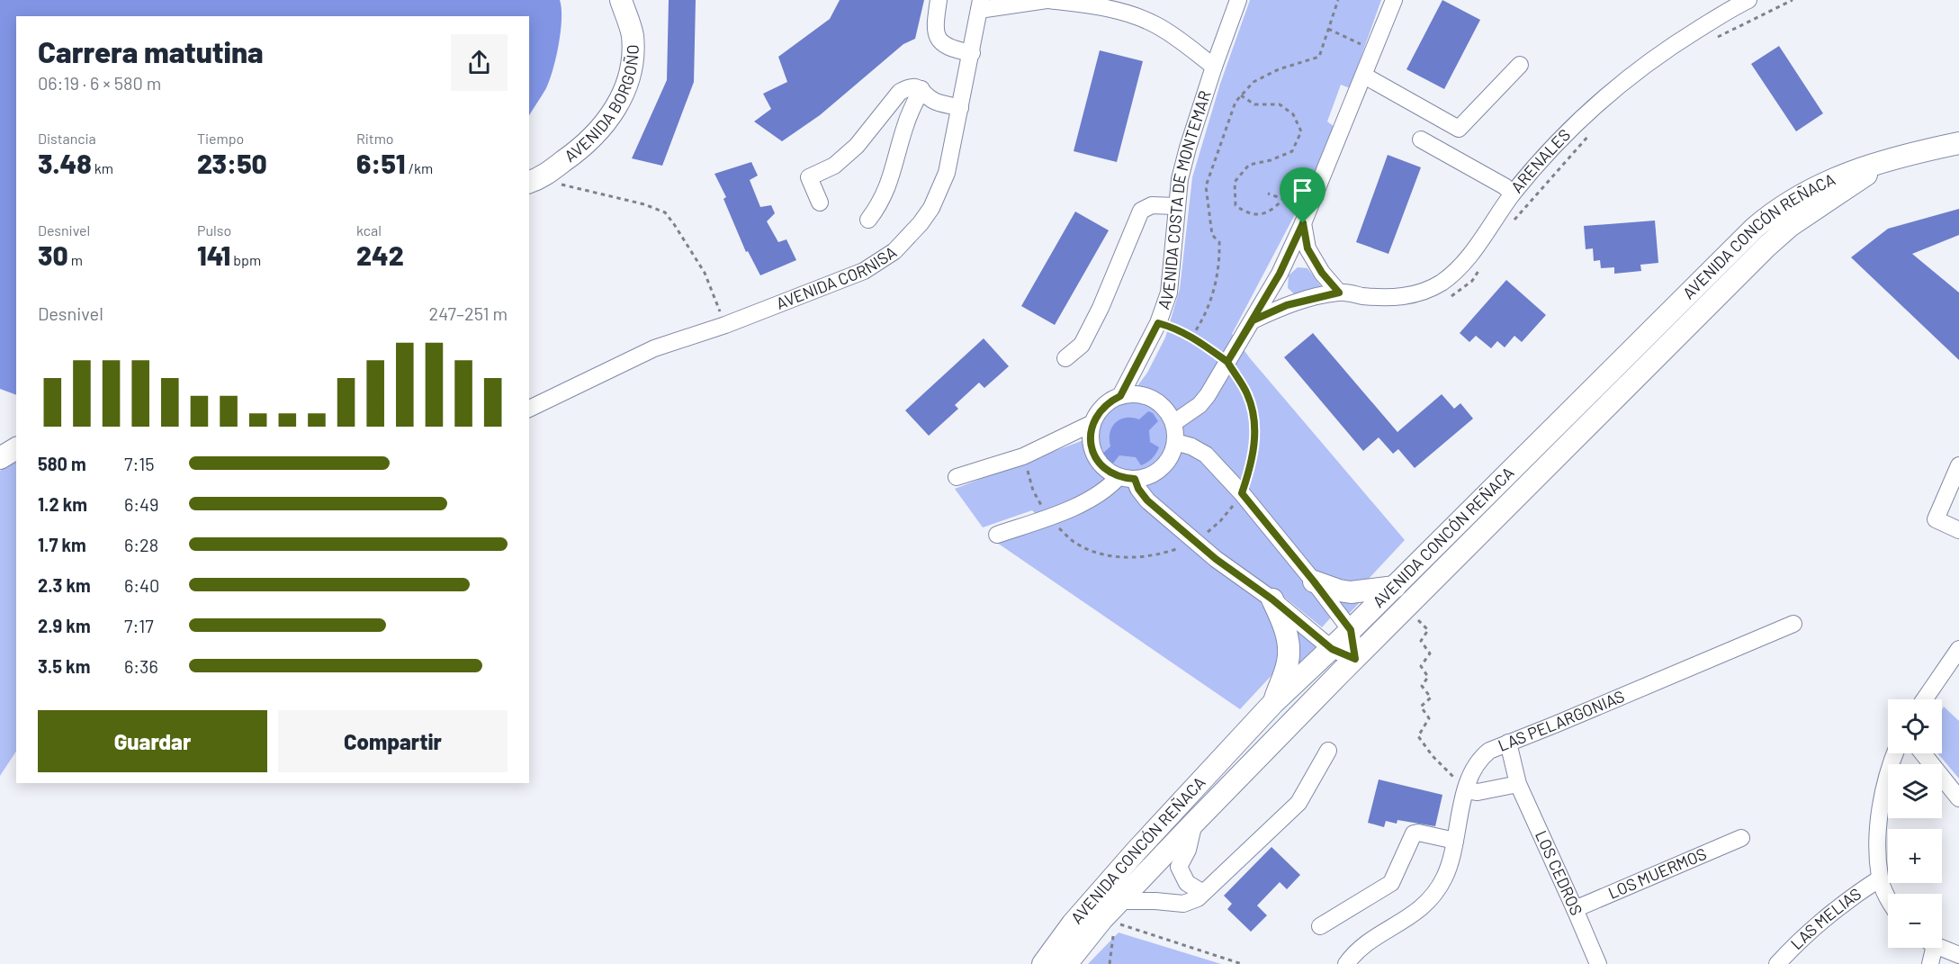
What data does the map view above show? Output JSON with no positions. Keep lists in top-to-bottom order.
{
  "streets": {
    "main road": ["AVENIDA BORGOÑO", "AVENIDA CONCÓN REÑACA"],
    "street": [
      "ARENALES",
      "AVENIDA COSTA DE MONTEMAR",
      "AVENIDA CORNISA",
      "LAS PELARGONIAS",
      "LOS CEDROS",
      "LOS MUERMOS",
      "LAS MELIAS"
    ]
  },
  "crossings": [
    ["LAS PELARGONIAS", "LOS CEDROS"],
    ["LOS CEDROS", "LOS MUERMOS"]
  ],
  "page": {
    "heading": ["Carrera matutina", "06:19 · 6 × 580 m"],
    "stats": [
      ["Distancia", "3.48 km"],
      ["Tiempo", "23:50"],
      ["Ritmo", "6:51 /km"],
      ["Desnivel", "30 m"],
      ["Pulso", "141 bpm"],
      ["kcal", "242"]
    ],
    "chart": ["Desnivel", "247–251 m"],
    "list": [
      {
        "name": "580 m",
        "note": "7:15"
      },
      {
        "name": "1.2 km",
        "note": "6:49"
      },
      {
        "name": "1.7 km",
        "note": "6:28"
      },
      {
        "name": "2.3 km",
        "note": "6:40"
      },
      {
        "name": "2.9 km",
        "note": "7:17"
      },
      {
        "name": "3.5 km",
        "note": "6:36"
      }
    ],
    "map_buttons": ["+", "−"],
    "buttons": ["Guardar", "Compartir"]
  }
}
